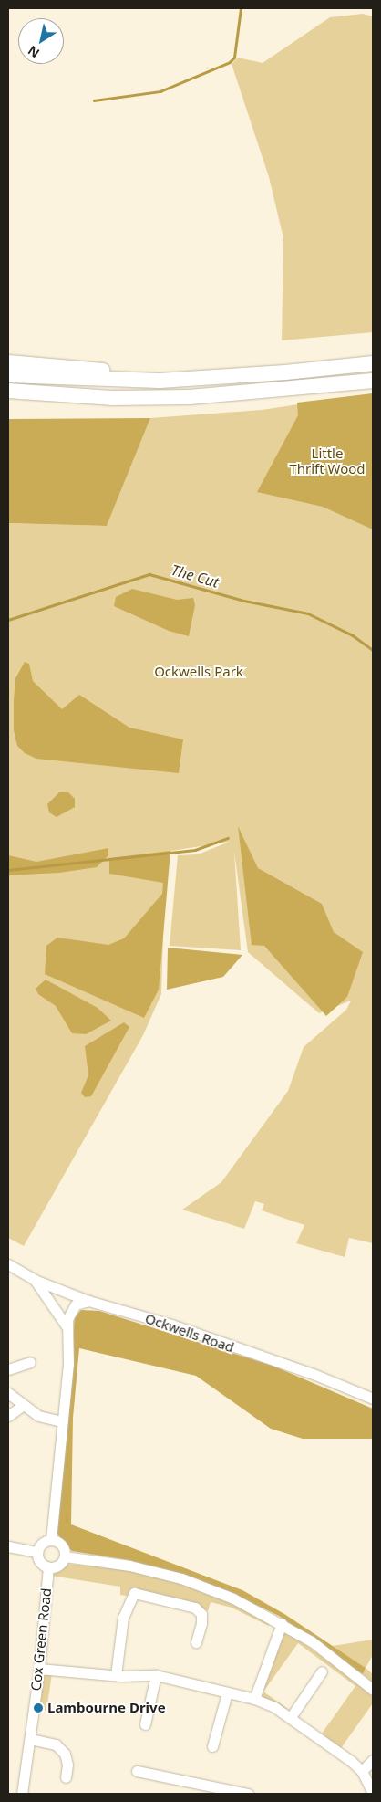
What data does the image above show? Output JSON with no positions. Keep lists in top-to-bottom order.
{
  "streets": {
    "street": ["Ockwells Road", "Cox Green Road"]
  },
  "water": ["The Cut"],
  "parks": ["Little Thrift Wood", "Ockwells Park"],
  "places": ["Lambourne Drive"],
  "north": "bottom left"
}
